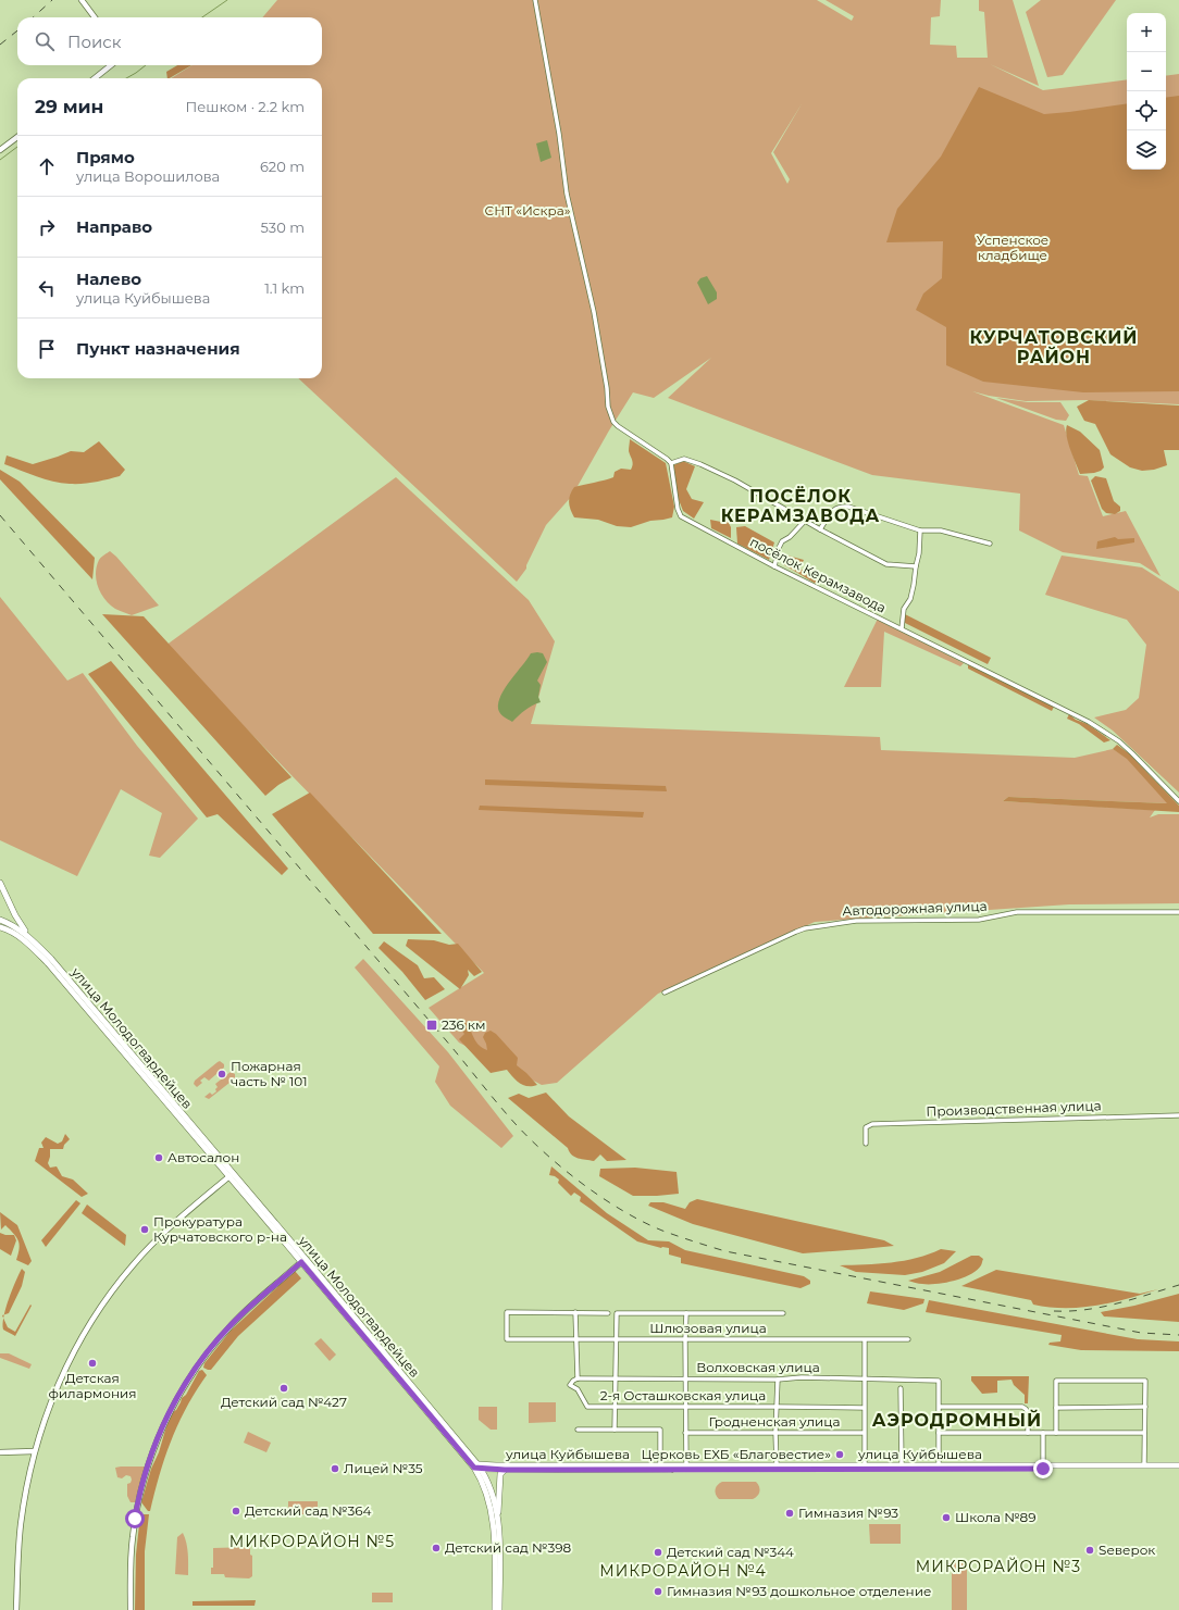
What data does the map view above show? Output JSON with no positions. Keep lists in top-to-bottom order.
{
  "streets": {
    "main road": ["улица Молодогвардейцев", "улица Куйбышева"],
    "street": [
      "посёлок Керамзавода",
      "Автодорожная улица",
      "Производственная улица",
      "Шлюзовая улица",
      "Волховская улица",
      "2-я Осташковская улица",
      "Гродненская улица"
    ]
  },
  "crossings": [
    ["улица Молодогвардейцев", "улица Куйбышева"],
    ["Волховская улица", "2-я Осташковская улица"]
  ],
  "districts": [
    "КУРЧАТОВСКИЙ РАЙОН",
    "ПОСЁЛОК КЕРАМЗАВОДА",
    "АЭРОДРОМНЫЙ",
    "МИКРОРАЙОН №5",
    "МИКРОРАЙОН №3",
    "МИКРОРАЙОН №4"
  ],
  "parks": ["СНТ «Искра»", "Успенское кладбище"],
  "places": {
    "transit": ["236 км"],
    "other": [
      "Пожарная часть № 101",
      "Автосалон",
      "Прокуратура Курчатовского р-на",
      "Детская филармония",
      "Детский сад №427",
      "Церковь ЕХБ «Благовестие»",
      "Лицей №35",
      "Детский сад №364",
      "Гимназия №93",
      "Школа №89",
      "Детский сад №398",
      "Sеверок",
      "Детский сад №344",
      "Гимназия №93 дошкольное отделение"
    ]
  },
  "page": {
    "map_buttons": ["+", "−"],
    "search": "Поиск",
    "heading": ["29 мин", "Пешком · 2.2 km"],
    "list": [
      ["Прямо", "улица Ворошилова", "620 m"],
      ["Направо", "530 m"],
      ["Налево", "улица Куйбышева", "1.1 km"],
      "Пункт назначения"
    ]
  }
}
